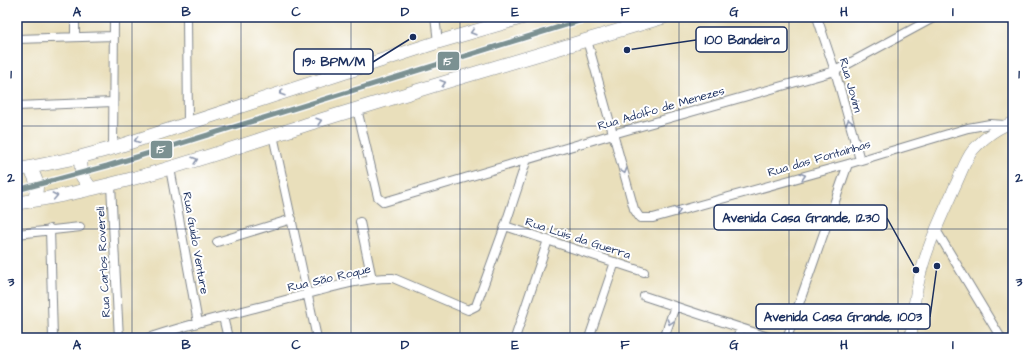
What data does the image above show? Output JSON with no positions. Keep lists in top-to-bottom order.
{
  "streets": {
    "street": [
      "Rua Jovim",
      "Rua Adolfo de Menezes",
      "Rua das Fontainhas",
      "Rua Luis da Guerra",
      "Rua Guido Venture",
      "Rua Carlos Rovereli",
      "Rua São Roque"
    ]
  },
  "crossings": [
    ["Rua Jovim", "Rua Adolfo de Menezes"],
    ["Rua Jovim", "Rua das Fontainhas"],
    ["Rua Adolfo de Menezes", "Rua das Fontainhas"],
    ["Rua Adolfo de Menezes", "Rua São Roque"],
    ["Rua Luis da Guerra", "Rua São Roque"],
    ["Rua Guido Venture", "Rua São Roque"]
  ],
  "one_way": ["Rua Jovim"],
  "places": [
    "19º BPM/M",
    "100 Bandeira",
    "Avenida Casa Grande, 1003",
    "Avenida Casa Grande, 1230"
  ],
  "lines": ["transit line 15"],
  "grid": {
    "columns": [
      "A",
      "B",
      "C",
      "D",
      "E",
      "F",
      "G",
      "H",
      "I"
    ],
    "rows": ["1", "2", "3"]
  }
}
